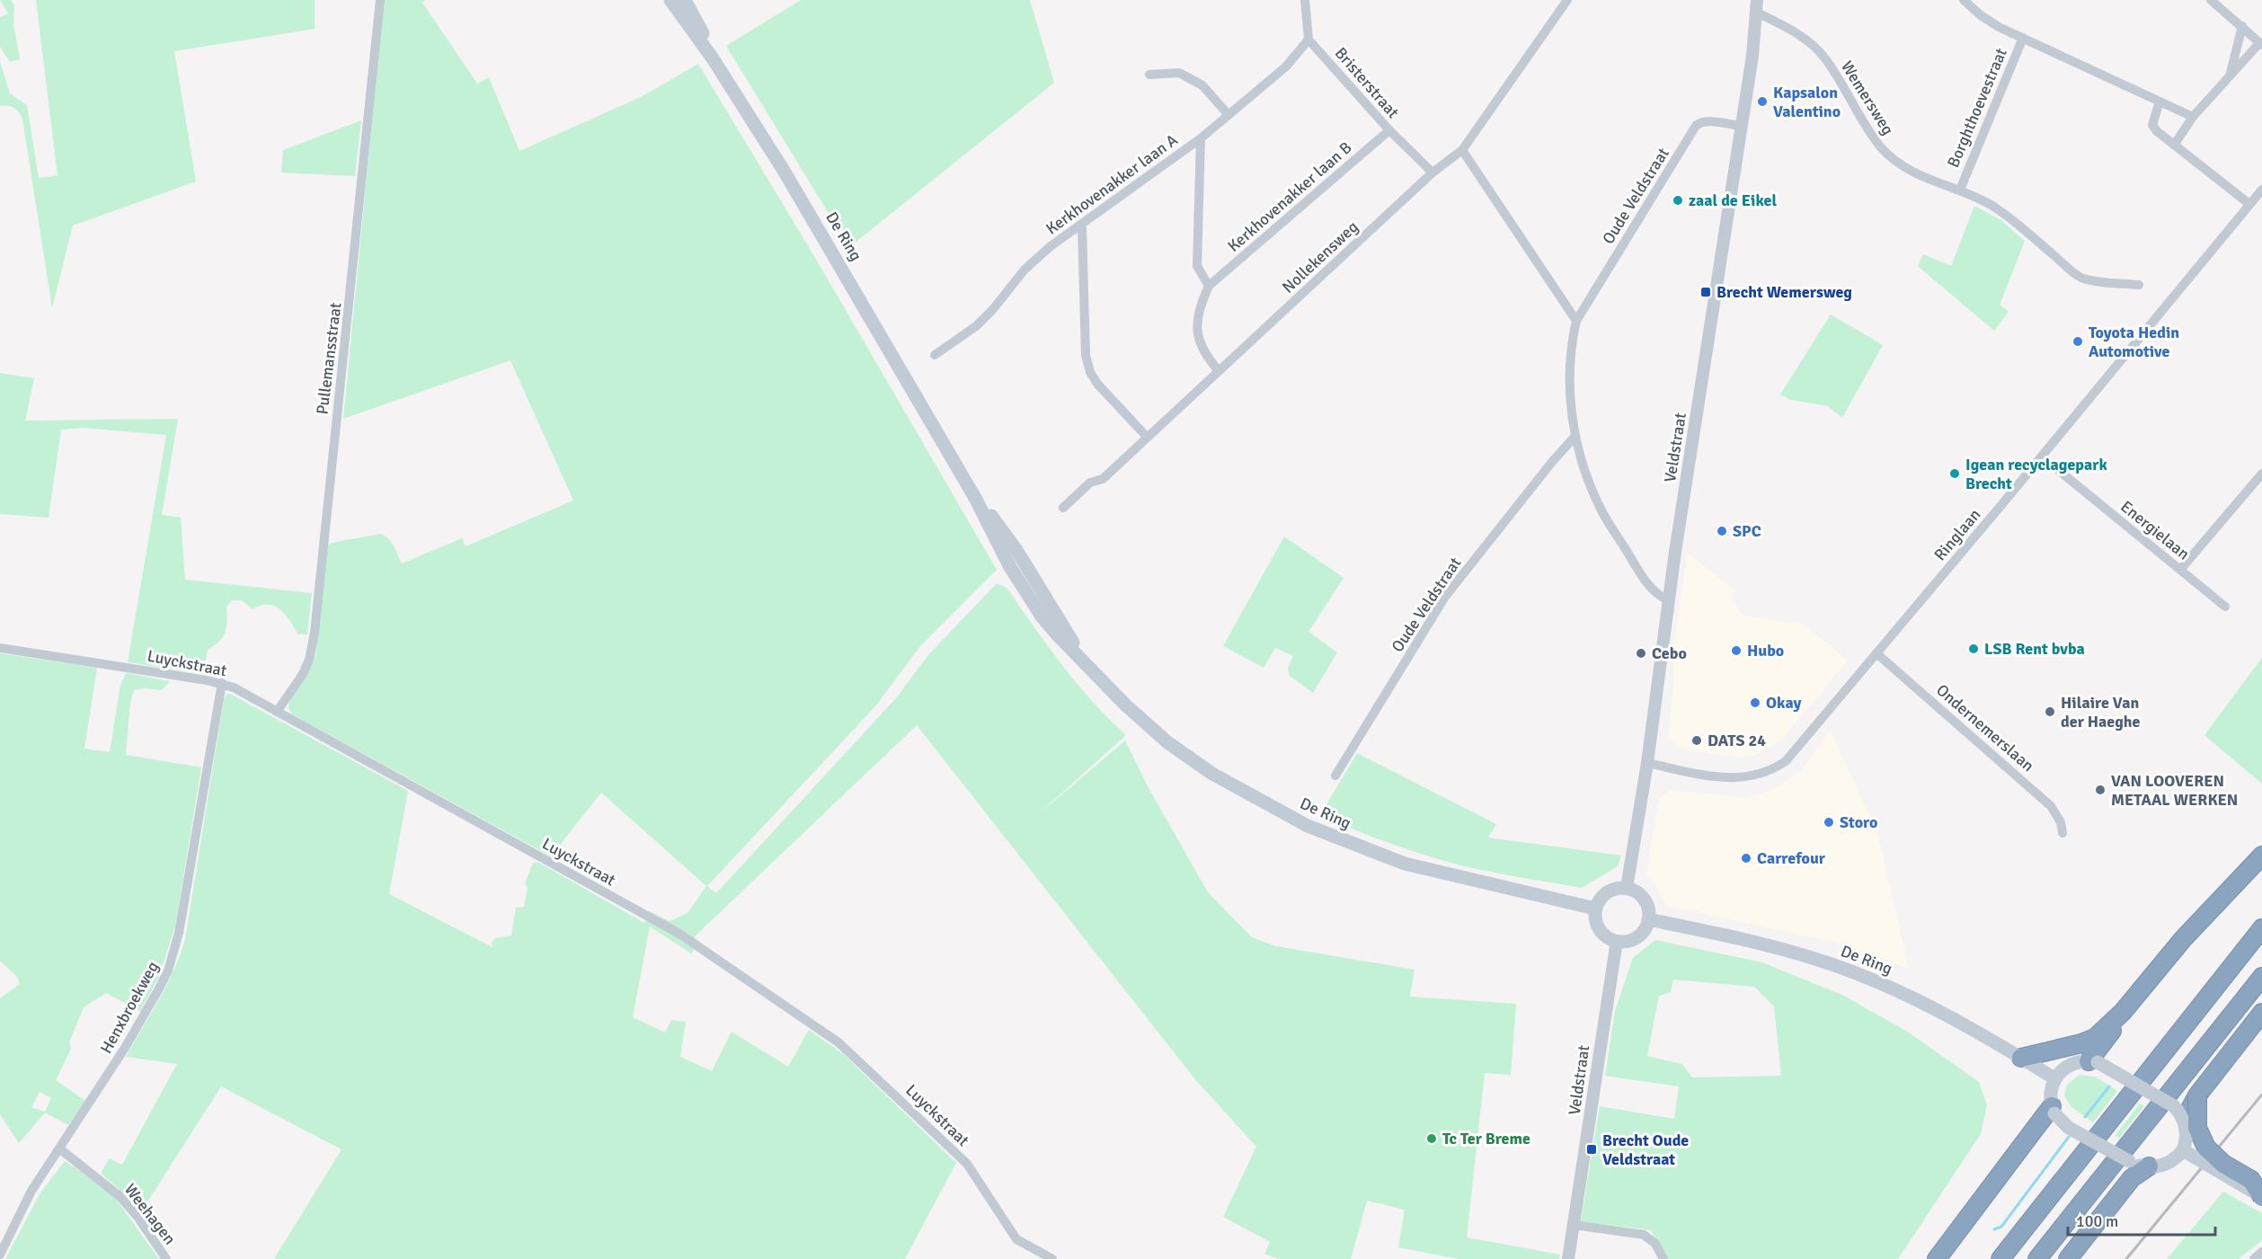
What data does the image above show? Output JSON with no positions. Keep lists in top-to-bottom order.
{
  "streets": {
    "main road": ["De Ring"],
    "street": [
      "Bristerstraat",
      "Wemersweg",
      "Borghthoevestraat",
      "Kerkhovenakker laan A",
      "Oude Veldstraat",
      "Kerkhovenakker laan B",
      "Nollekensweg",
      "Pullemansstraat",
      "Veldstraat",
      "Energielaan",
      "Ringlaan",
      "Luyckstraat",
      "Ondernemerslaan",
      "Henxbroekweg",
      "Weehagen"
    ]
  },
  "crossings": [
    ["Bristerstraat", "Kerkhovenakker laan A"],
    ["Bristerstraat", "Kerkhovenakker laan B"],
    ["Bristerstraat", "Nollekensweg"],
    ["Wemersweg", "Borghthoevestraat"],
    ["Wemersweg", "Veldstraat"],
    ["Oude Veldstraat", "Veldstraat"],
    ["De Ring", "Veldstraat"],
    ["Pullemansstraat", "Luyckstraat"],
    ["Veldstraat", "Ringlaan"],
    ["Energielaan", "Ringlaan"],
    ["Ringlaan", "Ondernemerslaan"],
    ["Luyckstraat", "Henxbroekweg"],
    ["Henxbroekweg", "Weehagen"]
  ],
  "places": {
    "other": [
      "Kapsalon Valentino",
      "zaal de Eikel",
      "Toyota Hedin Automotive",
      "Igean recyclagepark Brecht",
      "SPC",
      "LSB Rent bvba",
      "Hubo",
      "Cebo",
      "Okay",
      "Hilaire Van der Haeghe",
      "DATS 24",
      "VAN LOOVEREN METAAL WERKEN",
      "Storo",
      "Carrefour",
      "Tc Ter Breme"
    ],
    "transit": ["Brecht Wemersweg", "Brecht Oude Veldstraat"]
  },
  "scale_bar": "100 m"
}
